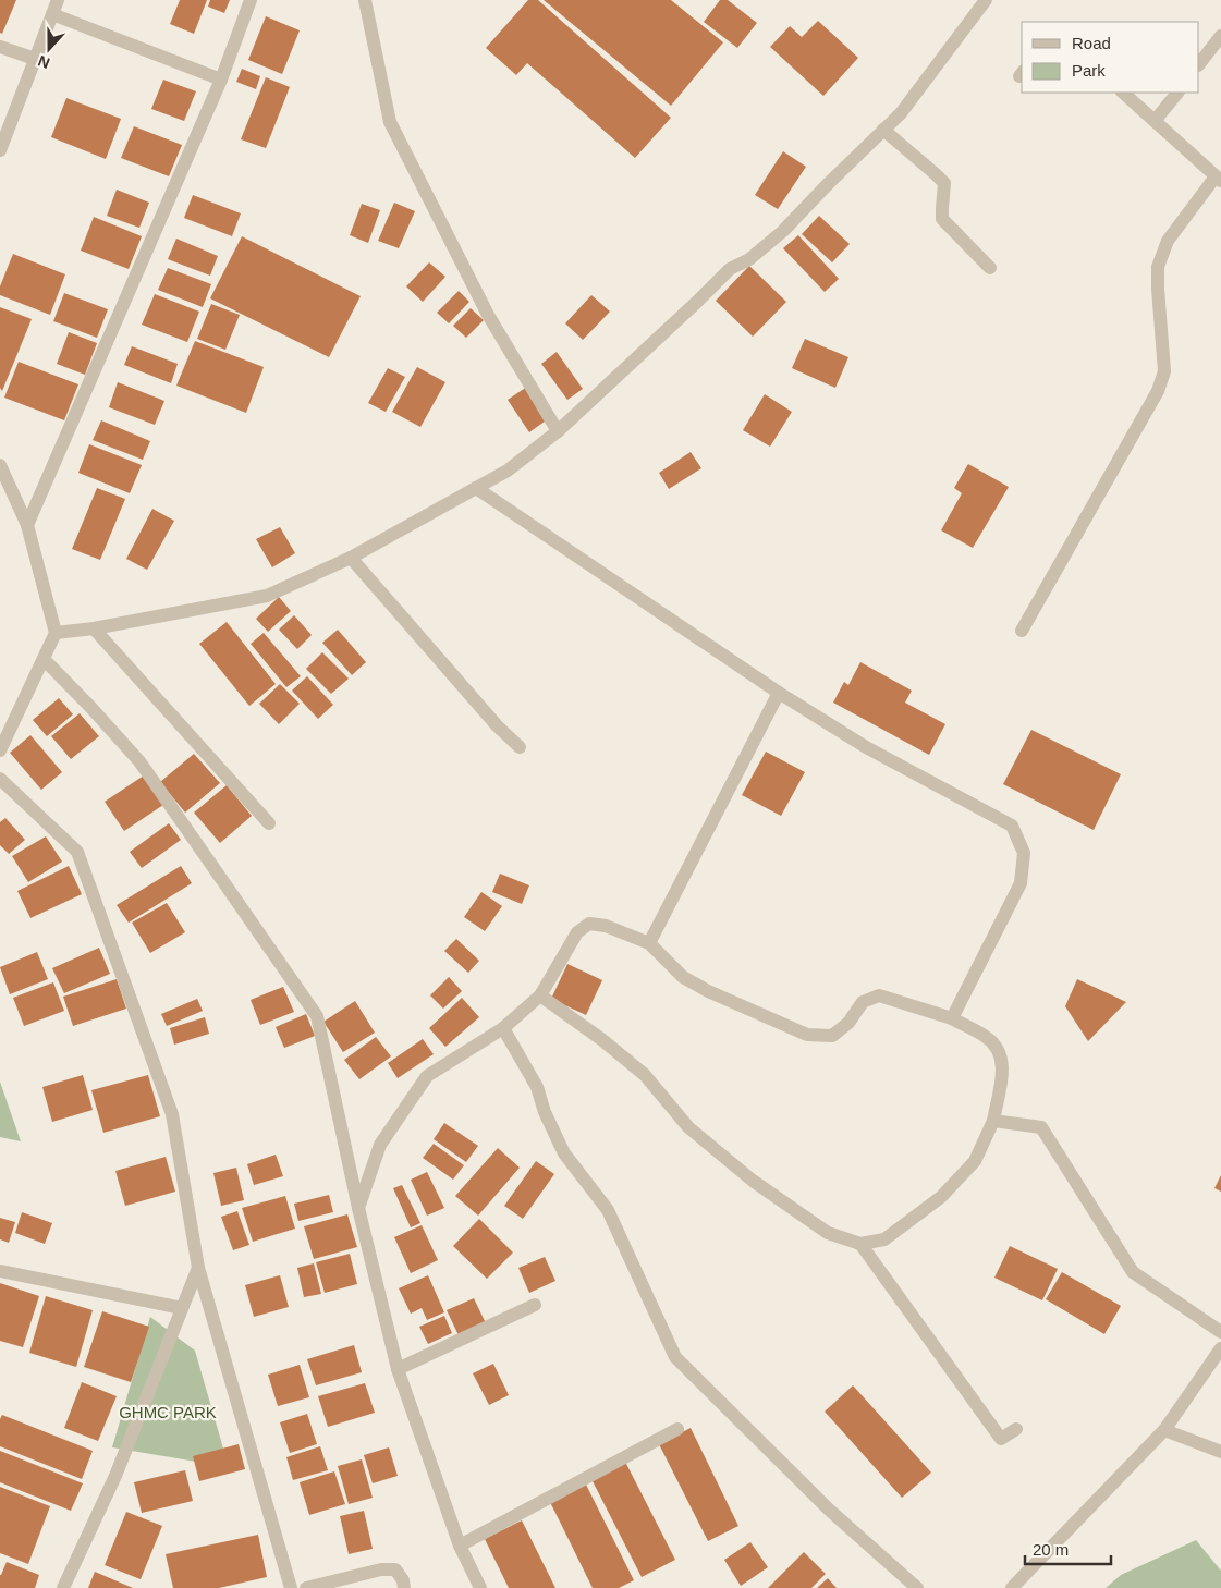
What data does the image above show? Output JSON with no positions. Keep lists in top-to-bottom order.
{
  "parks": ["GHMC PARK"],
  "legend": ["Road", "Park"],
  "scale_bar": "20 m",
  "north": "bottom"
}
